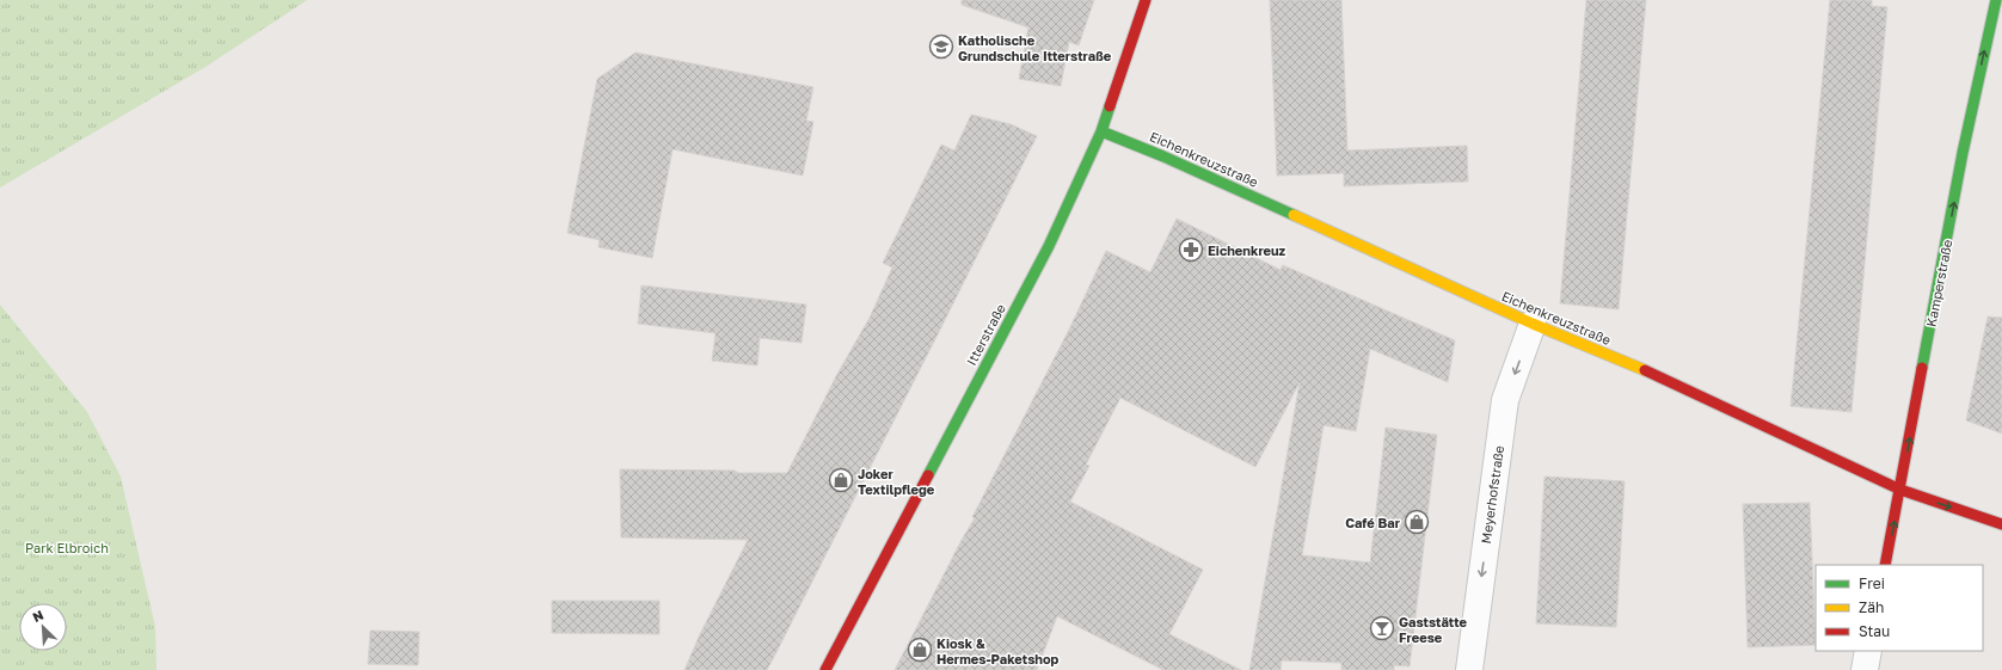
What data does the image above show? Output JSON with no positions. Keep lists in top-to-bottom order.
{
  "streets": {
    "street": [
      "Eichenkreuzstraße",
      "Kamperstraße",
      "Itterstraße",
      "Meyerhofstraße"
    ]
  },
  "crossings": [
    ["Eichenkreuzstraße", "Kamperstraße"],
    ["Eichenkreuzstraße", "Itterstraße"],
    ["Eichenkreuzstraße", "Meyerhofstraße"]
  ],
  "one_way": ["Kamperstraße", "Meyerhofstraße"],
  "parks": ["Park Elbroich"],
  "places": {
    "school or university": ["Katholische Grundschule Itterstraße"],
    "pharmacy": ["Eichenkreuz"],
    "shop": ["Joker Textilpflege", "Café Bar", "Kiosk & Hermes-Paketshop"],
    "bar": ["Gaststätte Freese"]
  },
  "legend": ["Frei", "Zäh", "Stau"],
  "north": "top left"
}
